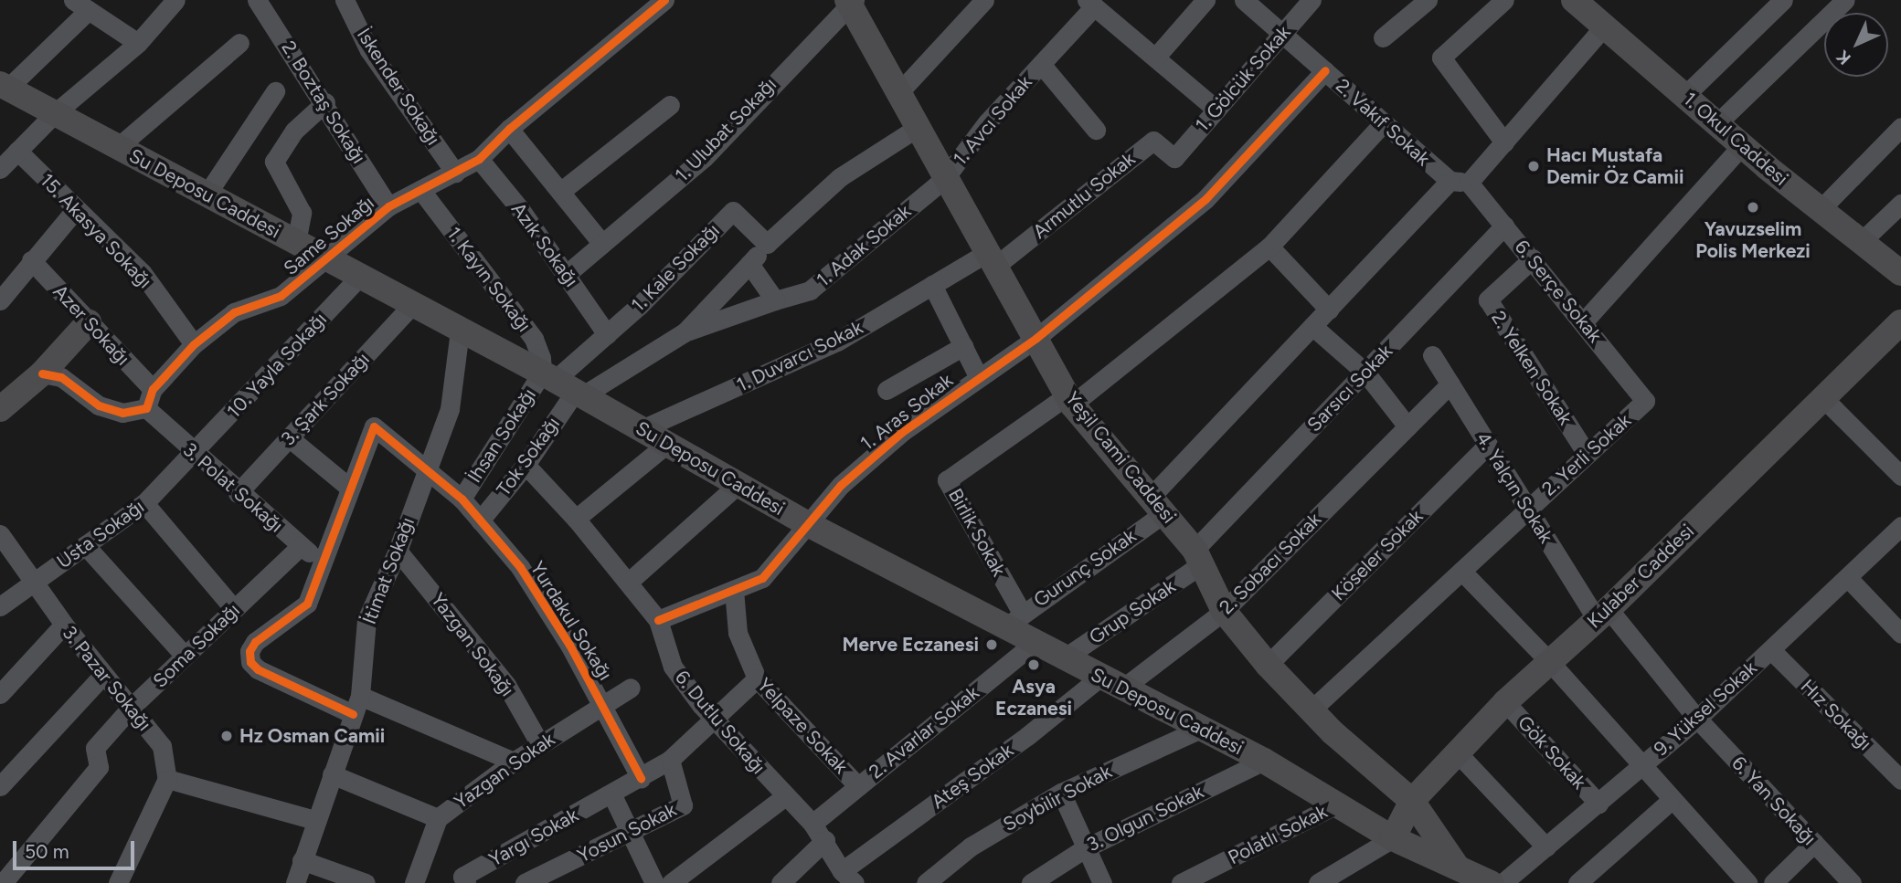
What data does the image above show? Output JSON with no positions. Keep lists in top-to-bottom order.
{
  "streets": {
    "main road": [
      "1. Okul Caddesi",
      "Su Deposu Caddesi",
      "Yeşil Cami Caddesi",
      "Kulaber Caddesi"
    ],
    "street": [
      "1. Gölcük Sokak",
      "İskender Sokağı",
      "2. Boztaş Sokağı",
      "1. Avcı Sokak",
      "2. Vakıf Sokak",
      "1. Ulubat Sokağı",
      "Armutlu Sokak",
      "15. Akasya Sokağı",
      "Same Sokağı",
      "Azık Sokağı",
      "1. Adak Sokak",
      "1. Kale Sokağı",
      "1. Kayın Sokağı",
      "6. Serçe Sokak",
      "Azer Sokağı",
      "1. Duvarcı Sokak",
      "10. Yayla Sokağı",
      "2. Yelken Sokak",
      "Sarsıcı Sokak",
      "3. Şark Sokağı",
      "1. Aras Sokak",
      "İhsan Sokağı",
      "2. Yerli Sokak",
      "Tok Sokağı",
      "3. Polat Sokağı",
      "4. Yalçın Sokak",
      "Birlik Sokak",
      "Usta Sokağı",
      "Köseler Sokak",
      "2. Sobacı Sokak",
      "Gurunç Sokak",
      "İtimat Sokağı",
      "Grup Sokak",
      "Yurdakul Sokağı",
      "Yazgan Sokağı",
      "Soma Sokağı",
      "3. Pazar Sokağı",
      "9. Yüksel Sokak",
      "Hız Sokağı",
      "6. Dutlu Sokağı",
      "Yelpaze Sokak",
      "2. Avarlar Sokak",
      "Gök Sokak",
      "Yazgan Sokak",
      "Ateş Sokak",
      "Soybilir Sokak",
      "6. Yan Sokağı",
      "3. Olgun Sokak",
      "Yosun Sokak",
      "Polatlı Sokak",
      "Yargı Sokak"
    ]
  },
  "crossings": [
    ["1. Gölcük Sokak", "2. Vakıf Sokak"],
    ["1. Gölcük Sokak", "Armutlu Sokak"],
    ["İskender Sokağı", "Same Sokağı"],
    ["2. Boztaş Sokağı", "Same Sokağı"],
    ["1. Avcı Sokak", "1. Adak Sokak"],
    ["1. Avcı Sokak", "Yeşil Cami Caddesi"],
    ["2. Vakıf Sokak", "6. Serçe Sokak"],
    ["2. Vakıf Sokak", "1. Aras Sokak"],
    ["2. Vakıf Sokak", "Gurunç Sokak"],
    ["1. Ulubat Sokağı", "Azık Sokağı"],
    ["1. Ulubat Sokağı", "Yeşil Cami Caddesi"],
    ["1. Okul Caddesi", "Gurunç Sokak"],
    ["Su Deposu Caddesi", "Same Sokağı"],
    ["Su Deposu Caddesi", "1. Kale Sokağı"],
    ["Su Deposu Caddesi", "1. Kayın Sokağı"],
    ["Su Deposu Caddesi", "1. Duvarcı Sokak"],
    ["Su Deposu Caddesi", "10. Yayla Sokağı"],
    ["Su Deposu Caddesi", "3. Şark Sokağı"],
    ["Su Deposu Caddesi", "1. Aras Sokak"],
    ["Su Deposu Caddesi", "İhsan Sokağı"],
    ["Su Deposu Caddesi", "Tok Sokağı"],
    ["Su Deposu Caddesi", "Yeşil Cami Caddesi"],
    ["Su Deposu Caddesi", "Birlik Sokak"],
    ["Su Deposu Caddesi", "2. Sobacı Sokak"],
    ["Su Deposu Caddesi", "Gurunç Sokak"],
    ["Su Deposu Caddesi", "İtimat Sokağı"],
    ["Su Deposu Caddesi", "Kulaber Caddesi"],
    ["Su Deposu Caddesi", "Grup Sokak"],
    ["Su Deposu Caddesi", "2. Avarlar Sokak"],
    ["Su Deposu Caddesi", "Ateş Sokak"],
    ["Su Deposu Caddesi", "Soybilir Sokak"],
    ["Su Deposu Caddesi", "3. Olgun Sokak"],
    ["Su Deposu Caddesi", "Polatlı Sokak"],
    ["Armutlu Sokak", "1. Duvarcı Sokak"],
    ["Armutlu Sokak", "Yeşil Cami Caddesi"],
    ["15. Akasya Sokağı", "Same Sokağı"],
    ["Same Sokağı", "Azık Sokağı"],
    ["Same Sokağı", "1. Kayın Sokağı"],
    ["Same Sokağı", "Azer Sokağı"],
    ["Same Sokağı", "3. Polat Sokağı"],
    ["Azık Sokağı", "1. Kale Sokağı"],
    ["1. Adak Sokak", "Yeşil Cami Caddesi"],
    ["1. Kale Sokağı", "1. Kayın Sokağı"],
    ["1. Kale Sokağı", "İhsan Sokağı"],
    ["1. Kale Sokağı", "Tok Sokağı"],
    ["1. Kayın Sokağı", "İhsan Sokağı"],
    ["1. Kayın Sokağı", "Tok Sokağı"],
    ["6. Serçe Sokak", "2. Yelken Sokak"],
    ["6. Serçe Sokak", "Sarsıcı Sokak"],
    ["6. Serçe Sokak", "2. Yerli Sokak"],
    ["6. Serçe Sokak", "Gurunç Sokak"],
    ["1. Duvarcı Sokak", "Yeşil Cami Caddesi"],
    ["10. Yayla Sokağı", "3. Polat Sokağı"],
    ["10. Yayla Sokağı", "Usta Sokağı"],
    ["2. Yelken Sokak", "2. Yerli Sokak"],
    ["Sarsıcı Sokak", "Yeşil Cami Caddesi"],
    ["Sarsıcı Sokak", "Grup Sokak"],
    ["3. Şark Sokağı", "3. Polat Sokağı"],
    ["1. Aras Sokak", "Yeşil Cami Caddesi"],
    ["1. Aras Sokak", "6. Dutlu Sokağı"],
    ["1. Aras Sokak", "Yelpaze Sokak"],
    ["İhsan Sokağı", "Tok Sokağı"],
    ["İhsan Sokağı", "Yurdakul Sokağı"],
    ["2. Yerli Sokak", "Yeşil Cami Caddesi"],
    ["2. Yerli Sokak", "4. Yalçın Sokak"],
    ["Tok Sokağı", "Yurdakul Sokağı"],
    ["Tok Sokağı", "6. Dutlu Sokağı"],
    ["Yeşil Cami Caddesi", "Birlik Sokak"],
    ["Yeşil Cami Caddesi", "Köseler Sokak"],
    ["Yeşil Cami Caddesi", "2. Sobacı Sokak"],
    ["Yeşil Cami Caddesi", "Gurunç Sokak"],
    ["Yeşil Cami Caddesi", "Kulaber Caddesi"],
    ["Yeşil Cami Caddesi", "Grup Sokak"],
    ["3. Polat Sokağı", "Usta Sokağı"],
    ["3. Polat Sokağı", "Soma Sokağı"],
    ["4. Yalçın Sokak", "Köseler Sokak"],
    ["4. Yalçın Sokak", "2. Sobacı Sokak"],
    ["4. Yalçın Sokak", "Kulaber Caddesi"],
    ["4. Yalçın Sokak", "9. Yüksel Sokak"],
    ["4. Yalçın Sokak", "6. Yan Sokağı"],
    ["Birlik Sokak", "Gurunç Sokak"],
    ["Usta Sokağı", "3. Pazar Sokağı"],
    ["İtimat Sokağı", "Yurdakul Sokağı"],
    ["İtimat Sokağı", "Yazgan Sokağı"],
    ["Kulaber Caddesi", "Gök Sokak"],
    ["Yurdakul Sokağı", "Yazgan Sokak"],
    ["Yurdakul Sokağı", "Yargı Sokak"],
    ["Yazgan Sokağı", "Yazgan Sokak"],
    ["Soma Sokağı", "3. Pazar Sokağı"],
    ["9. Yüksel Sokak", "Hız Sokağı"],
    ["9. Yüksel Sokak", "Gök Sokak"],
    ["9. Yüksel Sokak", "6. Yan Sokağı"],
    ["6. Dutlu Sokağı", "2. Avarlar Sokak"],
    ["6. Dutlu Sokağı", "Ateş Sokak"],
    ["Yelpaze Sokak", "2. Avarlar Sokak"],
    ["Yosun Sokak", "Yargı Sokak"]
  ],
  "places": [
    "Hacı Mustafa Demir Öz Camii",
    "Yavuzselim Polis Merkezi",
    "Merve Eczanesi",
    "Asya Eczanesi",
    "Hz Osman Camii"
  ],
  "scale_bar": "50 m",
  "north": "bottom left"
}
